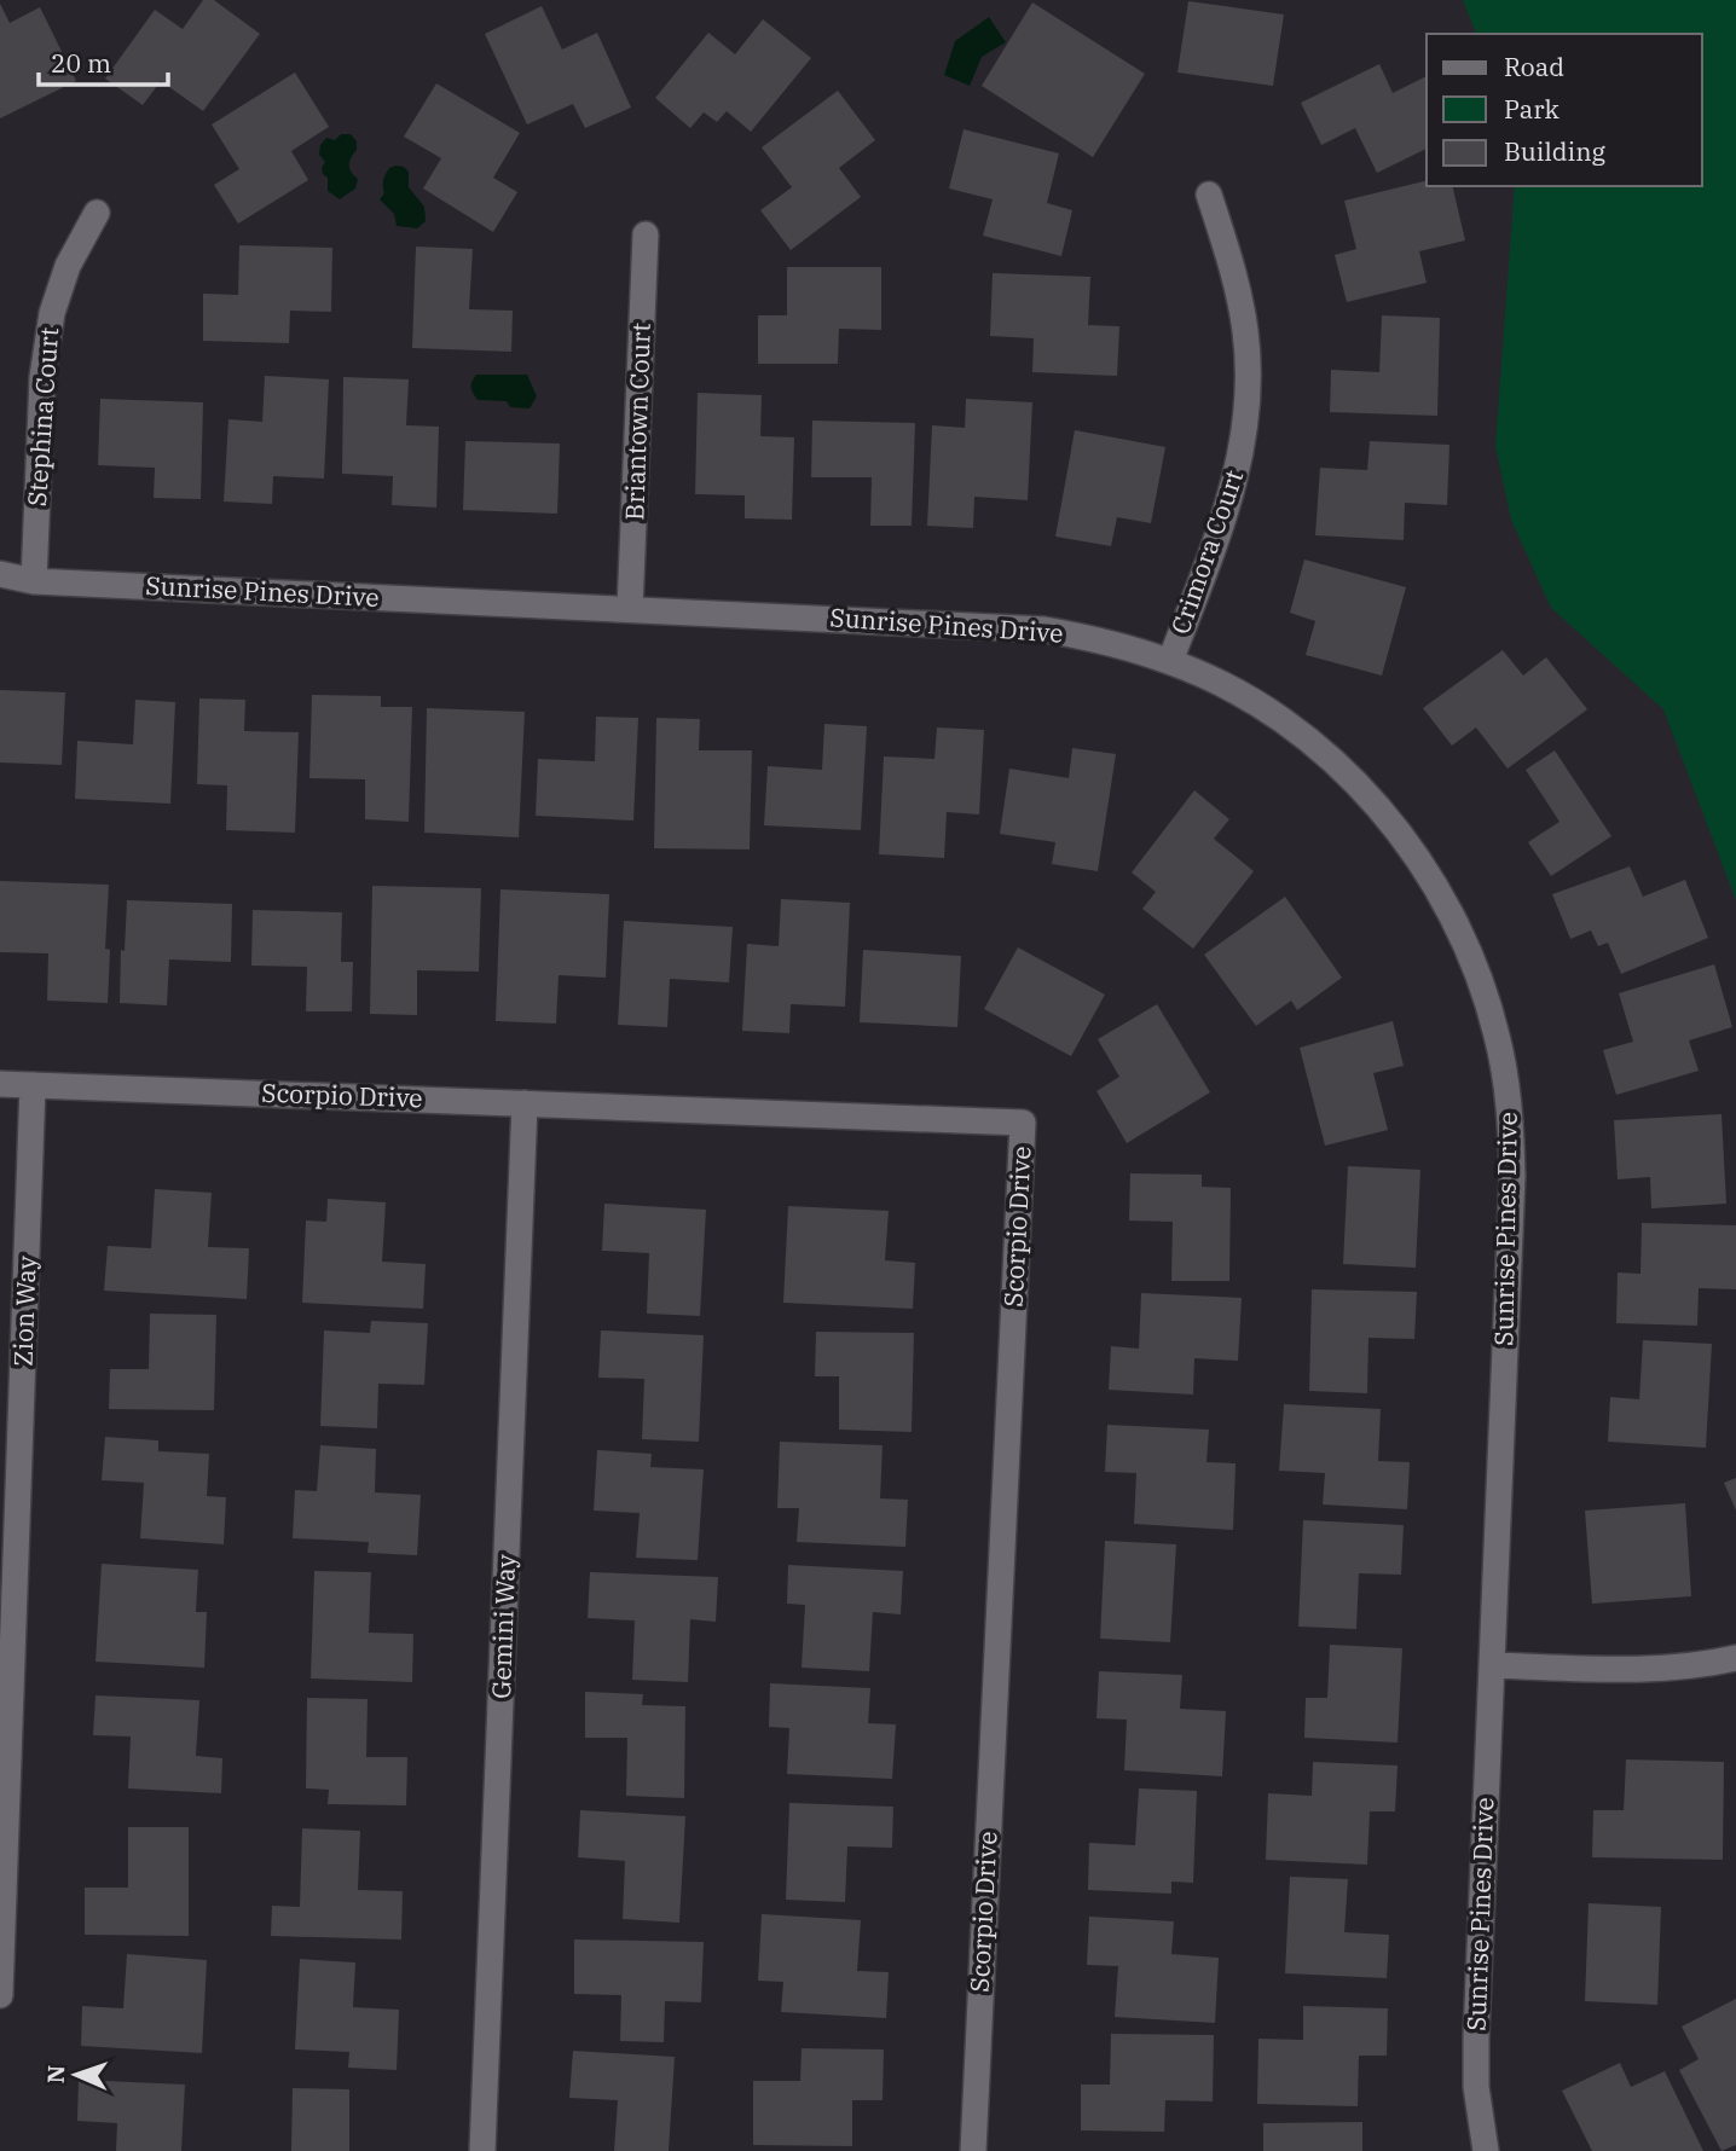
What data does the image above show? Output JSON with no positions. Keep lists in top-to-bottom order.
{
  "streets": {
    "street": [
      "Stephina Court",
      "Briantown Court",
      "Crimora Court",
      "Sunrise Pines Drive",
      "Scorpio Drive",
      "Zion Way",
      "Gemini Way"
    ]
  },
  "crossings": [
    ["Stephina Court", "Sunrise Pines Drive"],
    ["Briantown Court", "Sunrise Pines Drive"],
    ["Crimora Court", "Sunrise Pines Drive"],
    ["Scorpio Drive", "Zion Way"],
    ["Scorpio Drive", "Gemini Way"]
  ],
  "legend": ["Road", "Park", "Building"],
  "scale_bar": "20 m",
  "north": "left"
}
